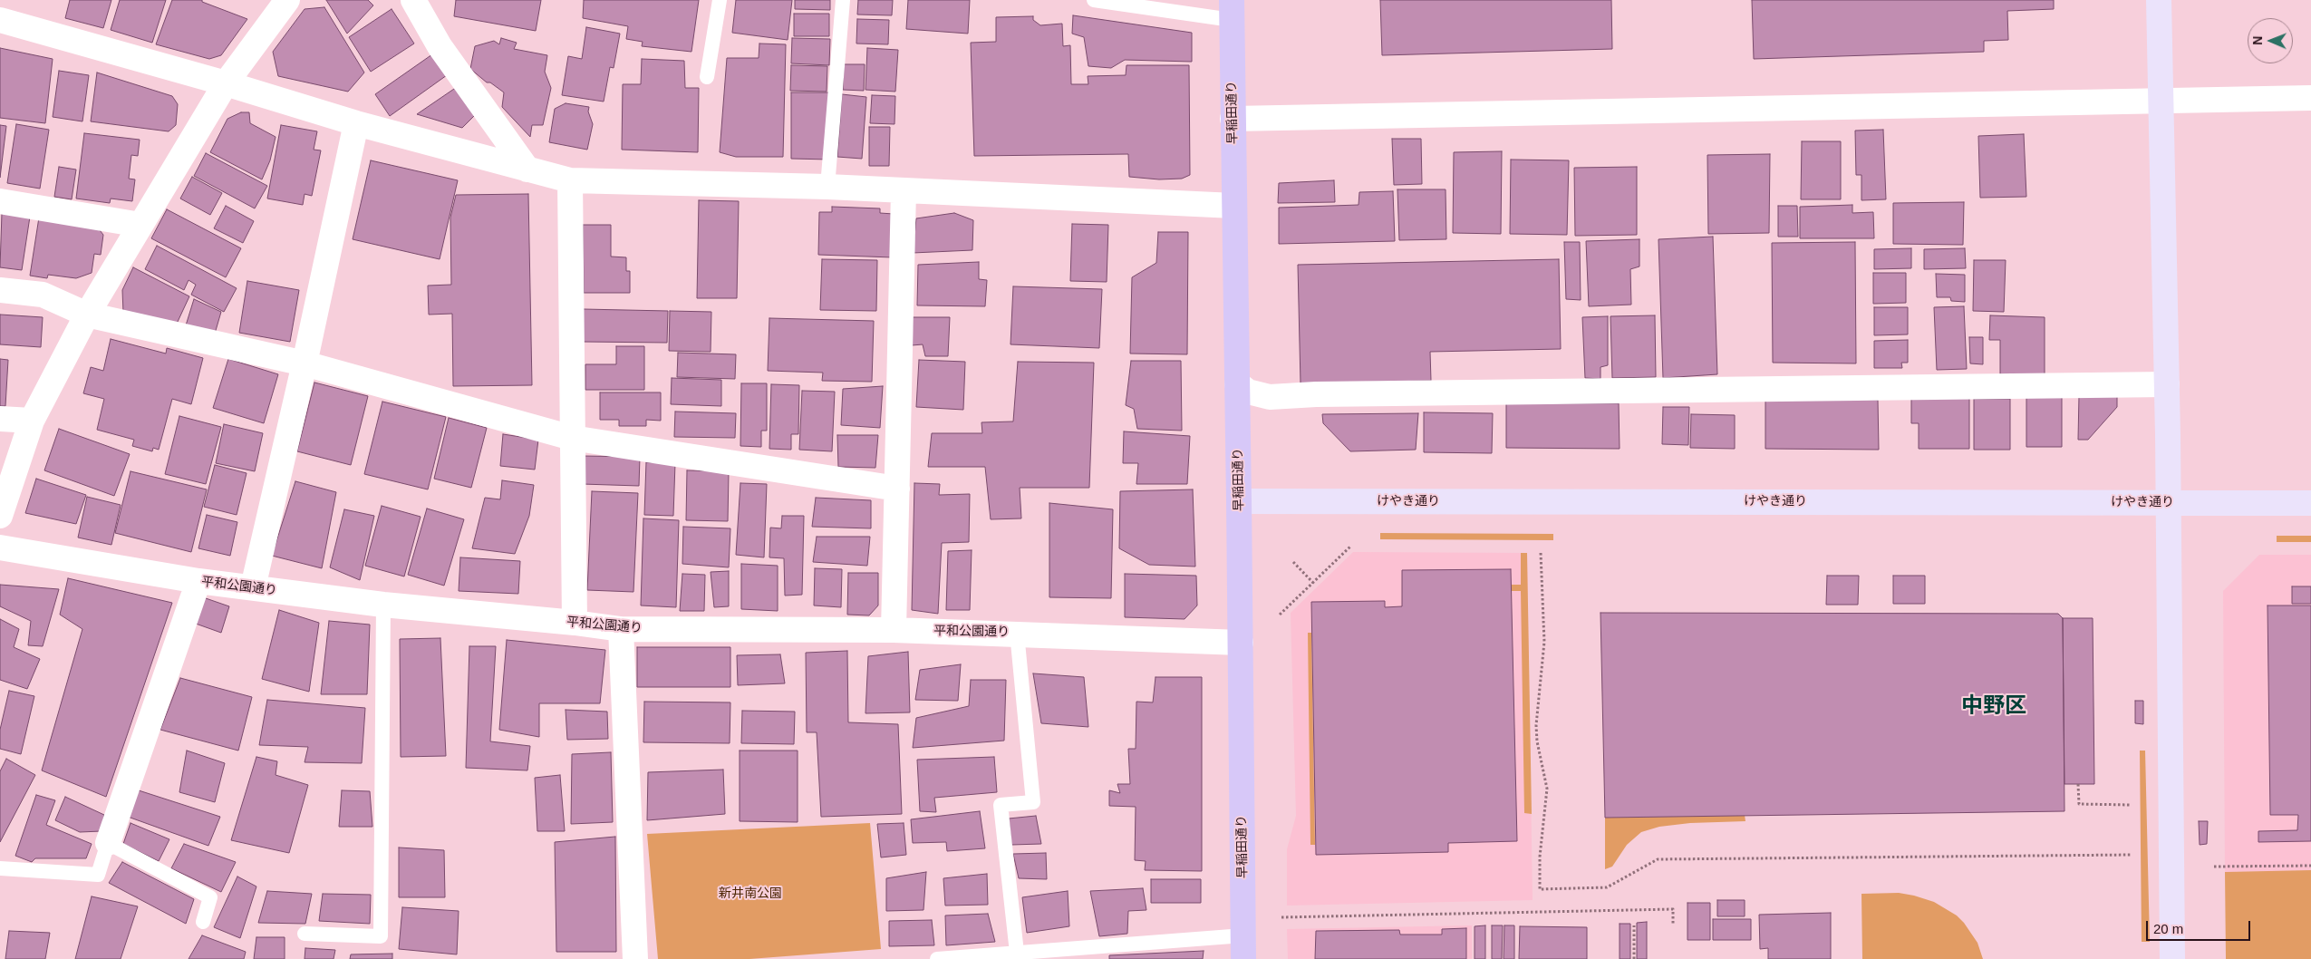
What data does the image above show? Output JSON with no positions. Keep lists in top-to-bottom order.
{
  "streets": {
    "main road": ["早稲田通り"],
    "street": ["けやき通り", "平和公園通り"]
  },
  "crossings": [
    ["早稲田通り", "けやき通り"],
    ["早稲田通り", "平和公園通り"]
  ],
  "districts": ["中野区"],
  "parks": ["新井南公園"],
  "scale_bar": "20 m",
  "north": "left"
}
